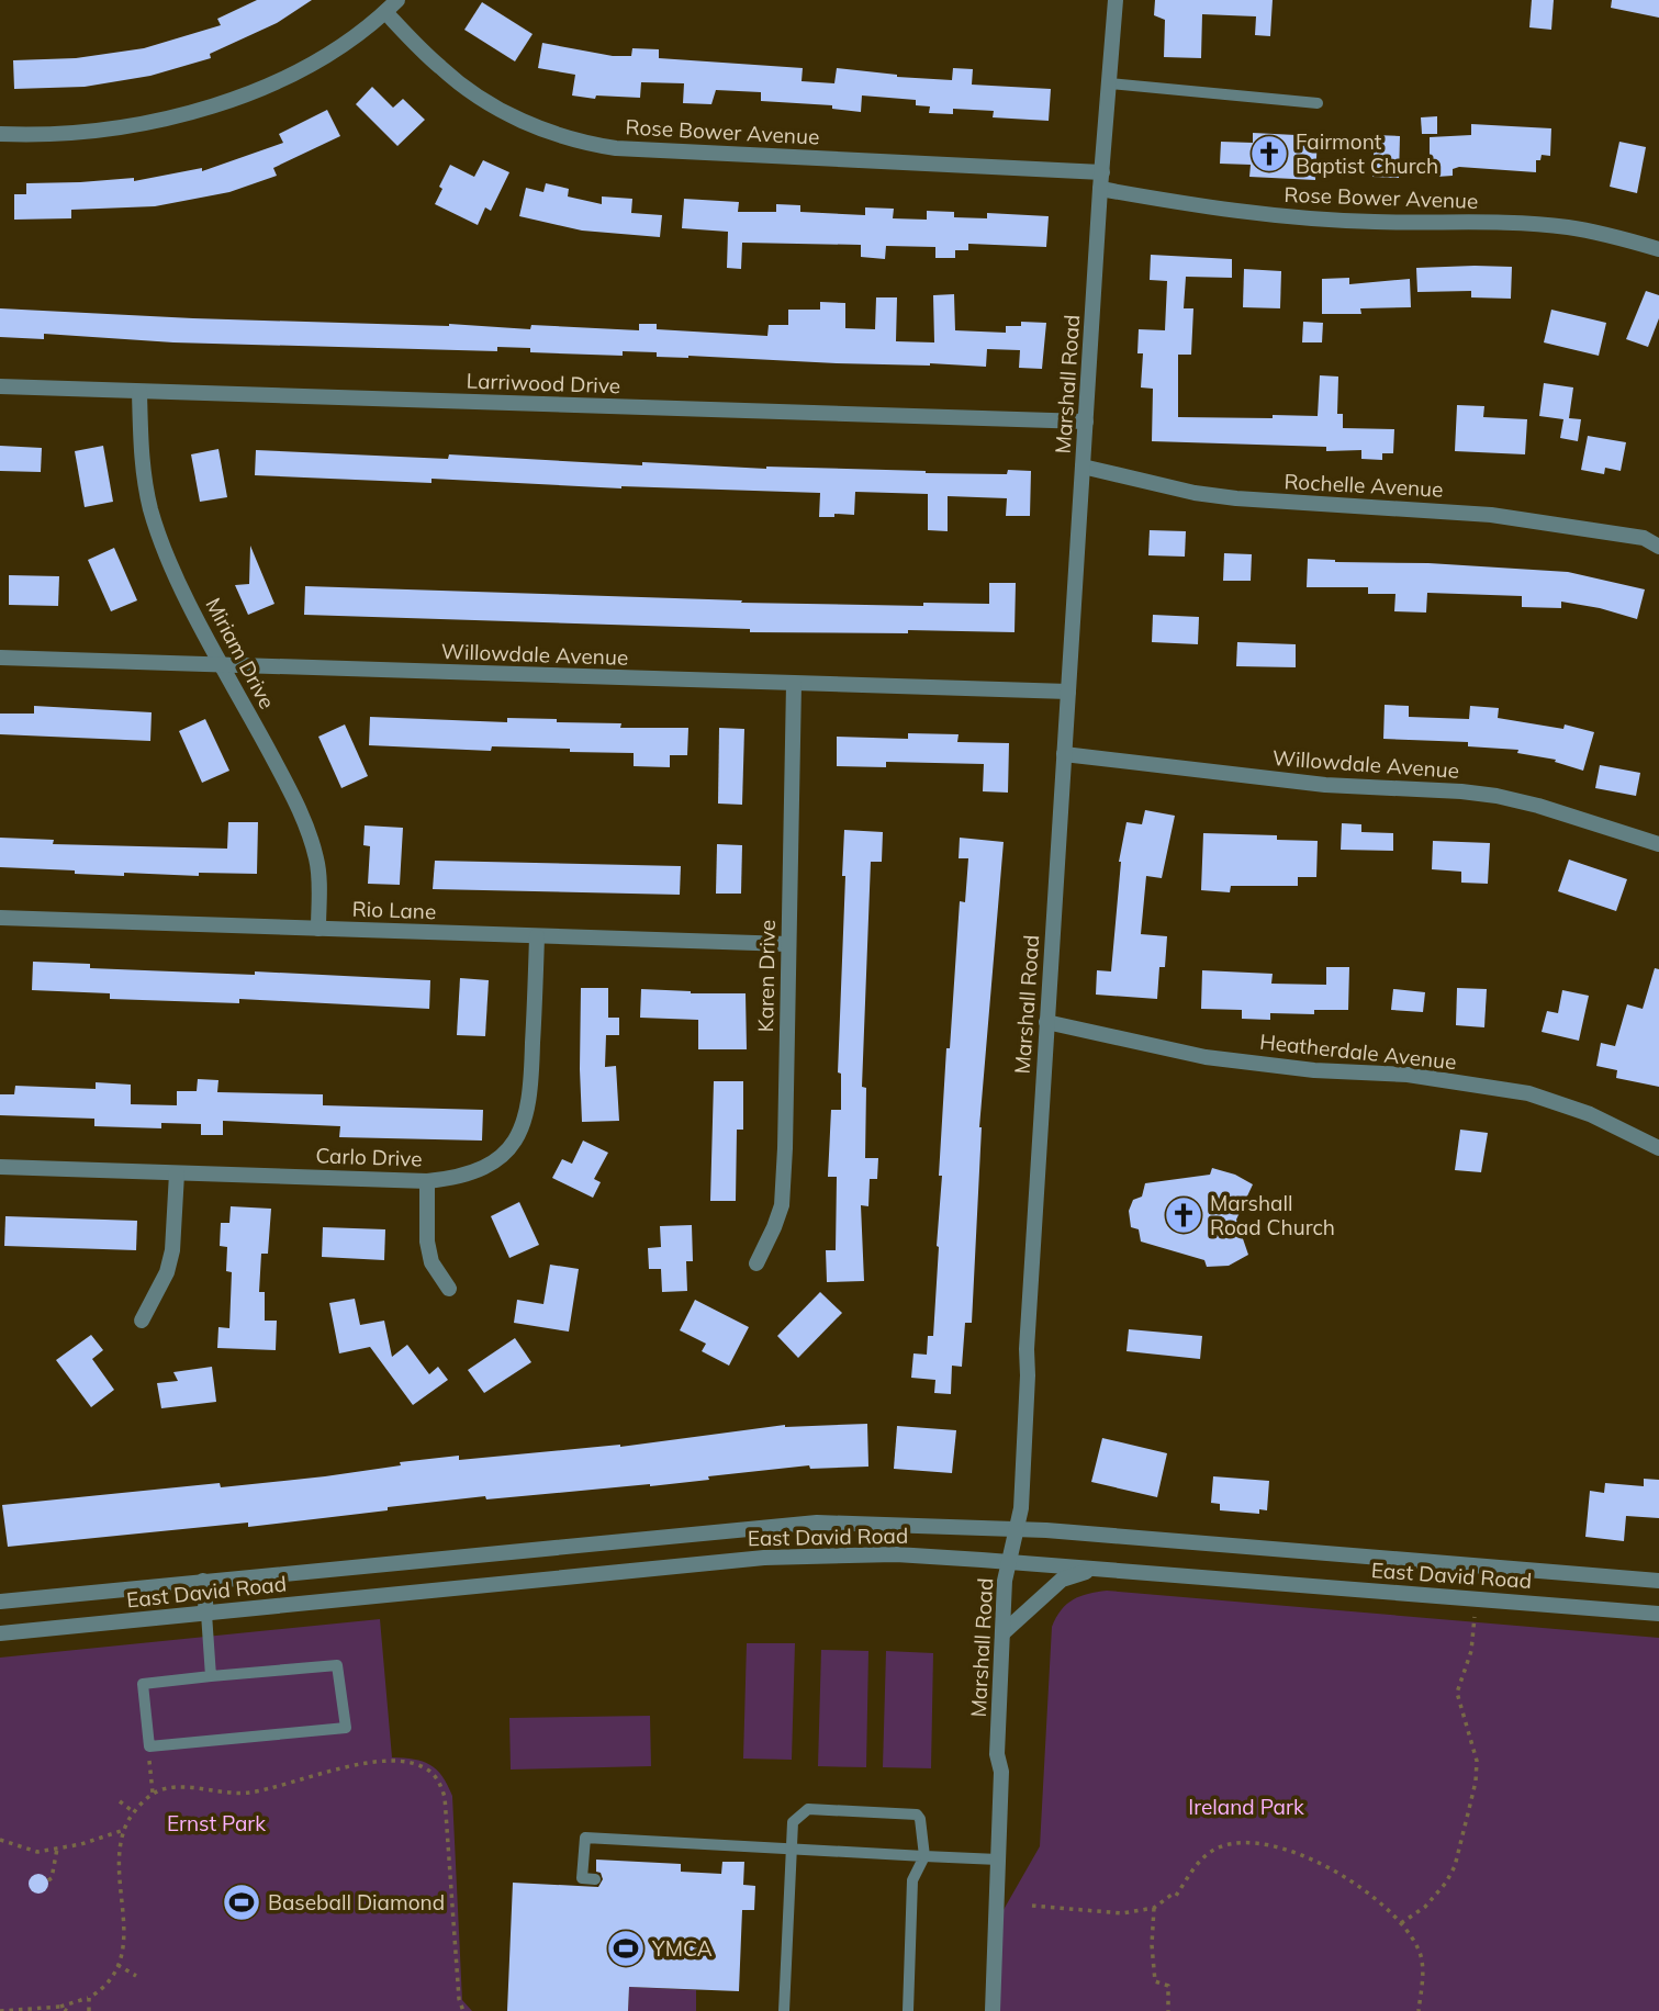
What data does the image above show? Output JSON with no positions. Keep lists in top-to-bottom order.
{
  "streets": {
    "street": [
      "Rose Bower Avenue",
      "Larriwood Drive",
      "Marshall Road",
      "Rochelle Avenue",
      "Miriam Drive",
      "Willowdale Avenue",
      "Rio Lane",
      "Karen Drive",
      "Heatherdale Avenue",
      "Carlo Drive",
      "East David Road"
    ]
  },
  "crossings": [
    ["Rose Bower Avenue", "Marshall Road"],
    ["Larriwood Drive", "Marshall Road"],
    ["Larriwood Drive", "Miriam Drive"],
    ["Marshall Road", "Rochelle Avenue"],
    ["Marshall Road", "Willowdale Avenue"],
    ["Marshall Road", "Heatherdale Avenue"],
    ["Marshall Road", "East David Road"],
    ["Miriam Drive", "Willowdale Avenue"],
    ["Miriam Drive", "Rio Lane"],
    ["Willowdale Avenue", "Karen Drive"],
    ["Rio Lane", "Karen Drive"],
    ["Rio Lane", "Carlo Drive"]
  ],
  "parks": ["Ireland Park", "Ernst Park"],
  "places": {
    "church": ["Fairmont Baptist Church", "Marshall Road Church"],
    "sports": ["Baseball Diamond", "YMCA"]
  }
}
